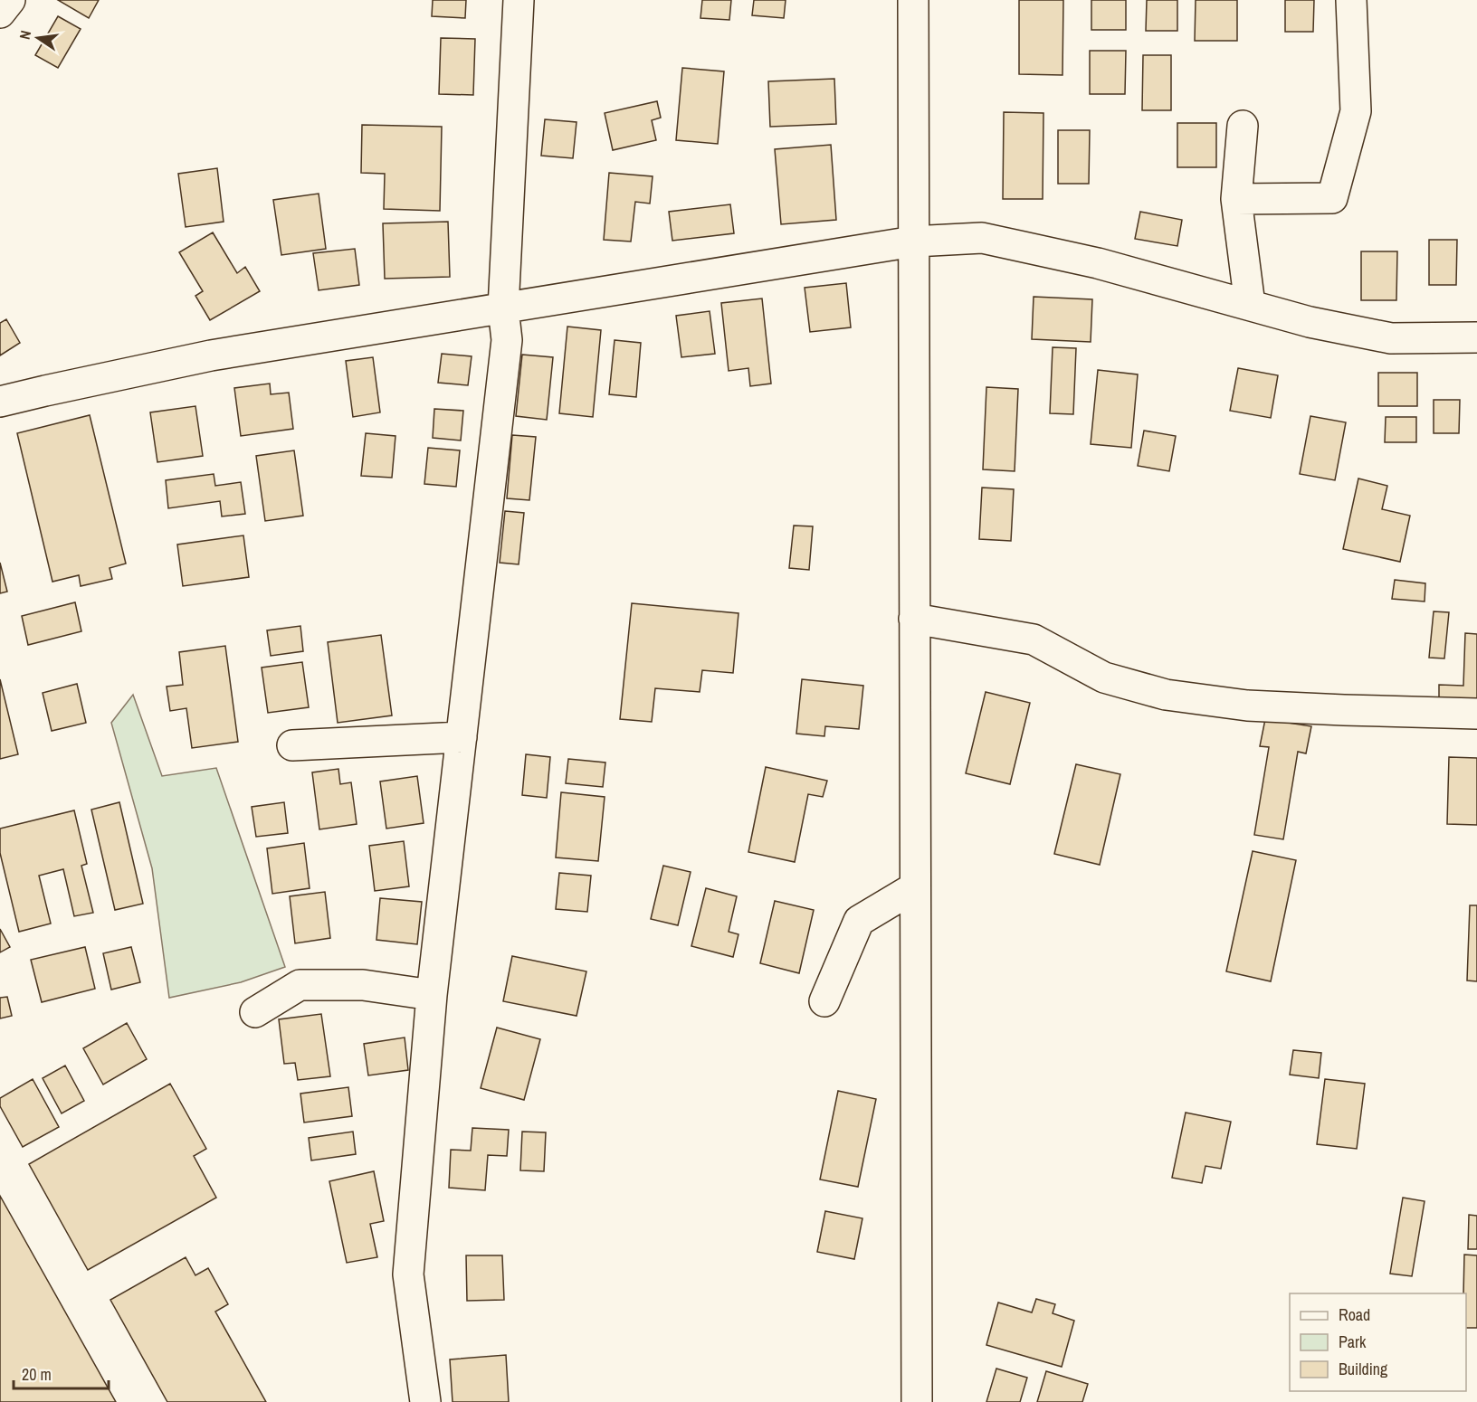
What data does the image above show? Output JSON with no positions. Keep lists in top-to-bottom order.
{
  "legend": ["Road", "Park", "Building"],
  "scale_bar": "20 m",
  "north": "left"
}
